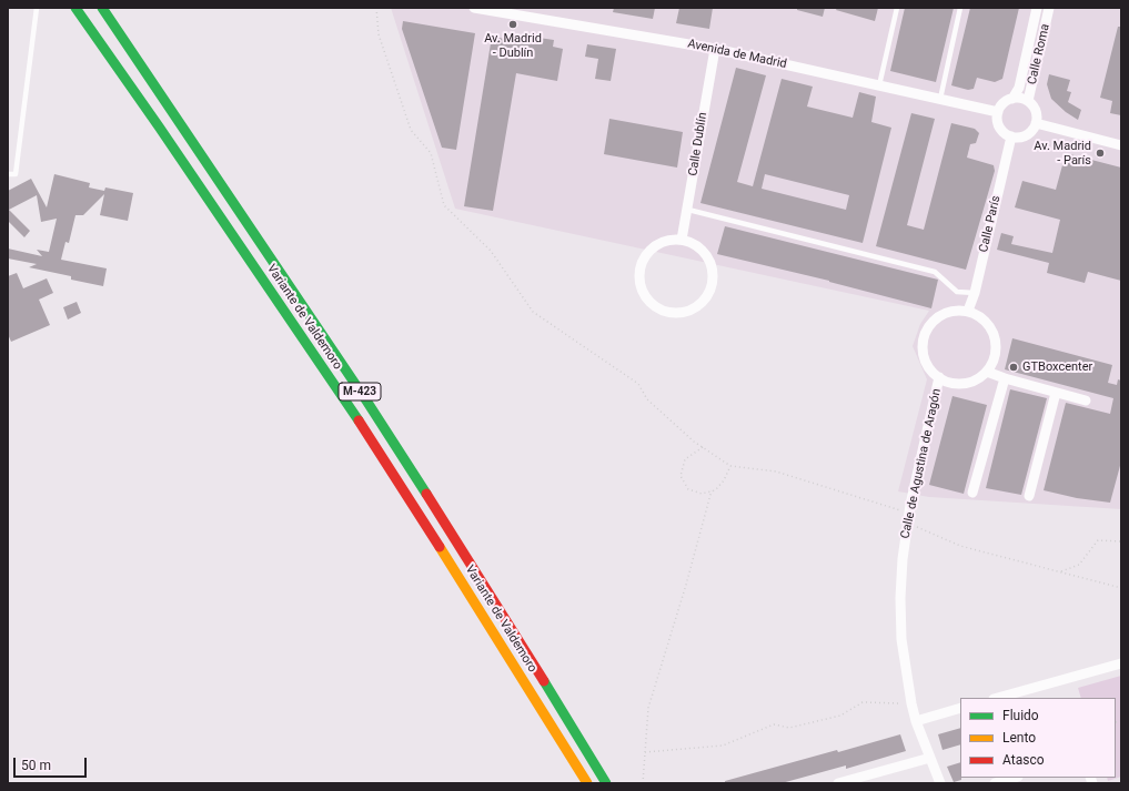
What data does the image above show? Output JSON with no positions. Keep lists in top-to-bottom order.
{
  "streets": {
    "main road": ["Variante de Valdemoro", "M-423"],
    "street": [
      "Avenida de Madrid",
      "Calle Roma",
      "Calle Dublín",
      "Calle París",
      "Calle de Agustina de Aragón"
    ]
  },
  "crossings": [
    ["Avenida de Madrid", "Calle Roma"],
    ["Avenida de Madrid", "Calle Dublín"],
    ["Avenida de Madrid", "Calle París"],
    ["Calle Roma", "Calle París"],
    ["Calle París", "Calle de Agustina de Aragón"]
  ],
  "places": ["Av. Madrid - Dublín", "Av. Madrid - París", "GTBoxcenter"],
  "legend": ["Fluido", "Lento", "Atasco"],
  "scale_bar": "50 m"
}
